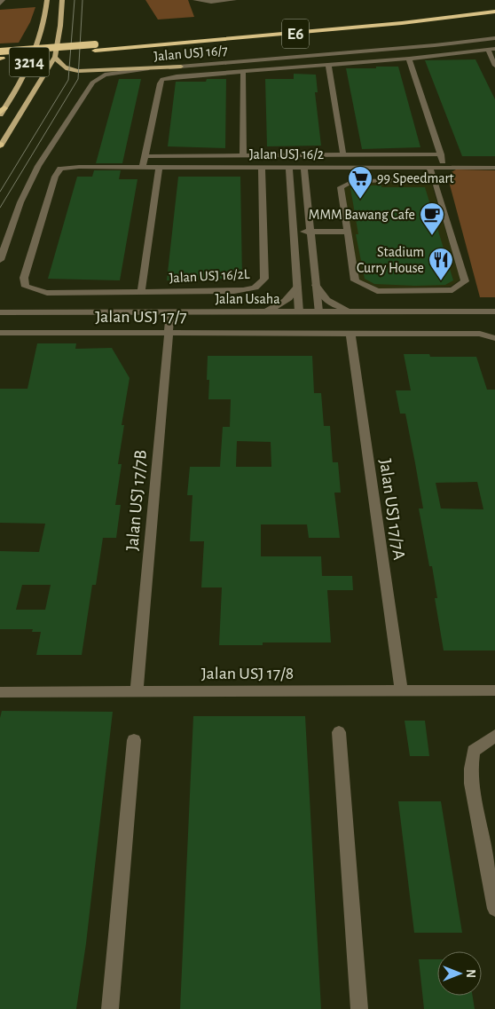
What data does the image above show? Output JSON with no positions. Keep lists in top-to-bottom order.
{
  "streets": {
    "highway": ["E6"],
    "main road": ["3214"],
    "street": [
      "Jalan USJ 16/7",
      "Jalan USJ 16/2",
      "Jalan USJ 16/2L",
      "Jalan Usaha",
      "Jalan USJ 17/7",
      "Jalan USJ 17/7B",
      "Jalan USJ 17/7A",
      "Jalan USJ 17/8"
    ]
  },
  "crossings": [
    ["Jalan USJ 16/2", "Jalan USJ 16/2L"],
    ["Jalan Usaha", "Jalan USJ 17/7B"],
    ["Jalan USJ 17/7", "Jalan USJ 17/7B"],
    ["Jalan USJ 17/7", "Jalan USJ 17/7A"],
    ["Jalan USJ 17/7B", "Jalan USJ 17/8"],
    ["Jalan USJ 17/7A", "Jalan USJ 17/8"]
  ],
  "places": {
    "supermarket": ["99 Speedmart"],
    "cafe": ["MMM Bawang Cafe"],
    "restaurant": ["Stadium Curry House"]
  },
  "north": "right"
}
